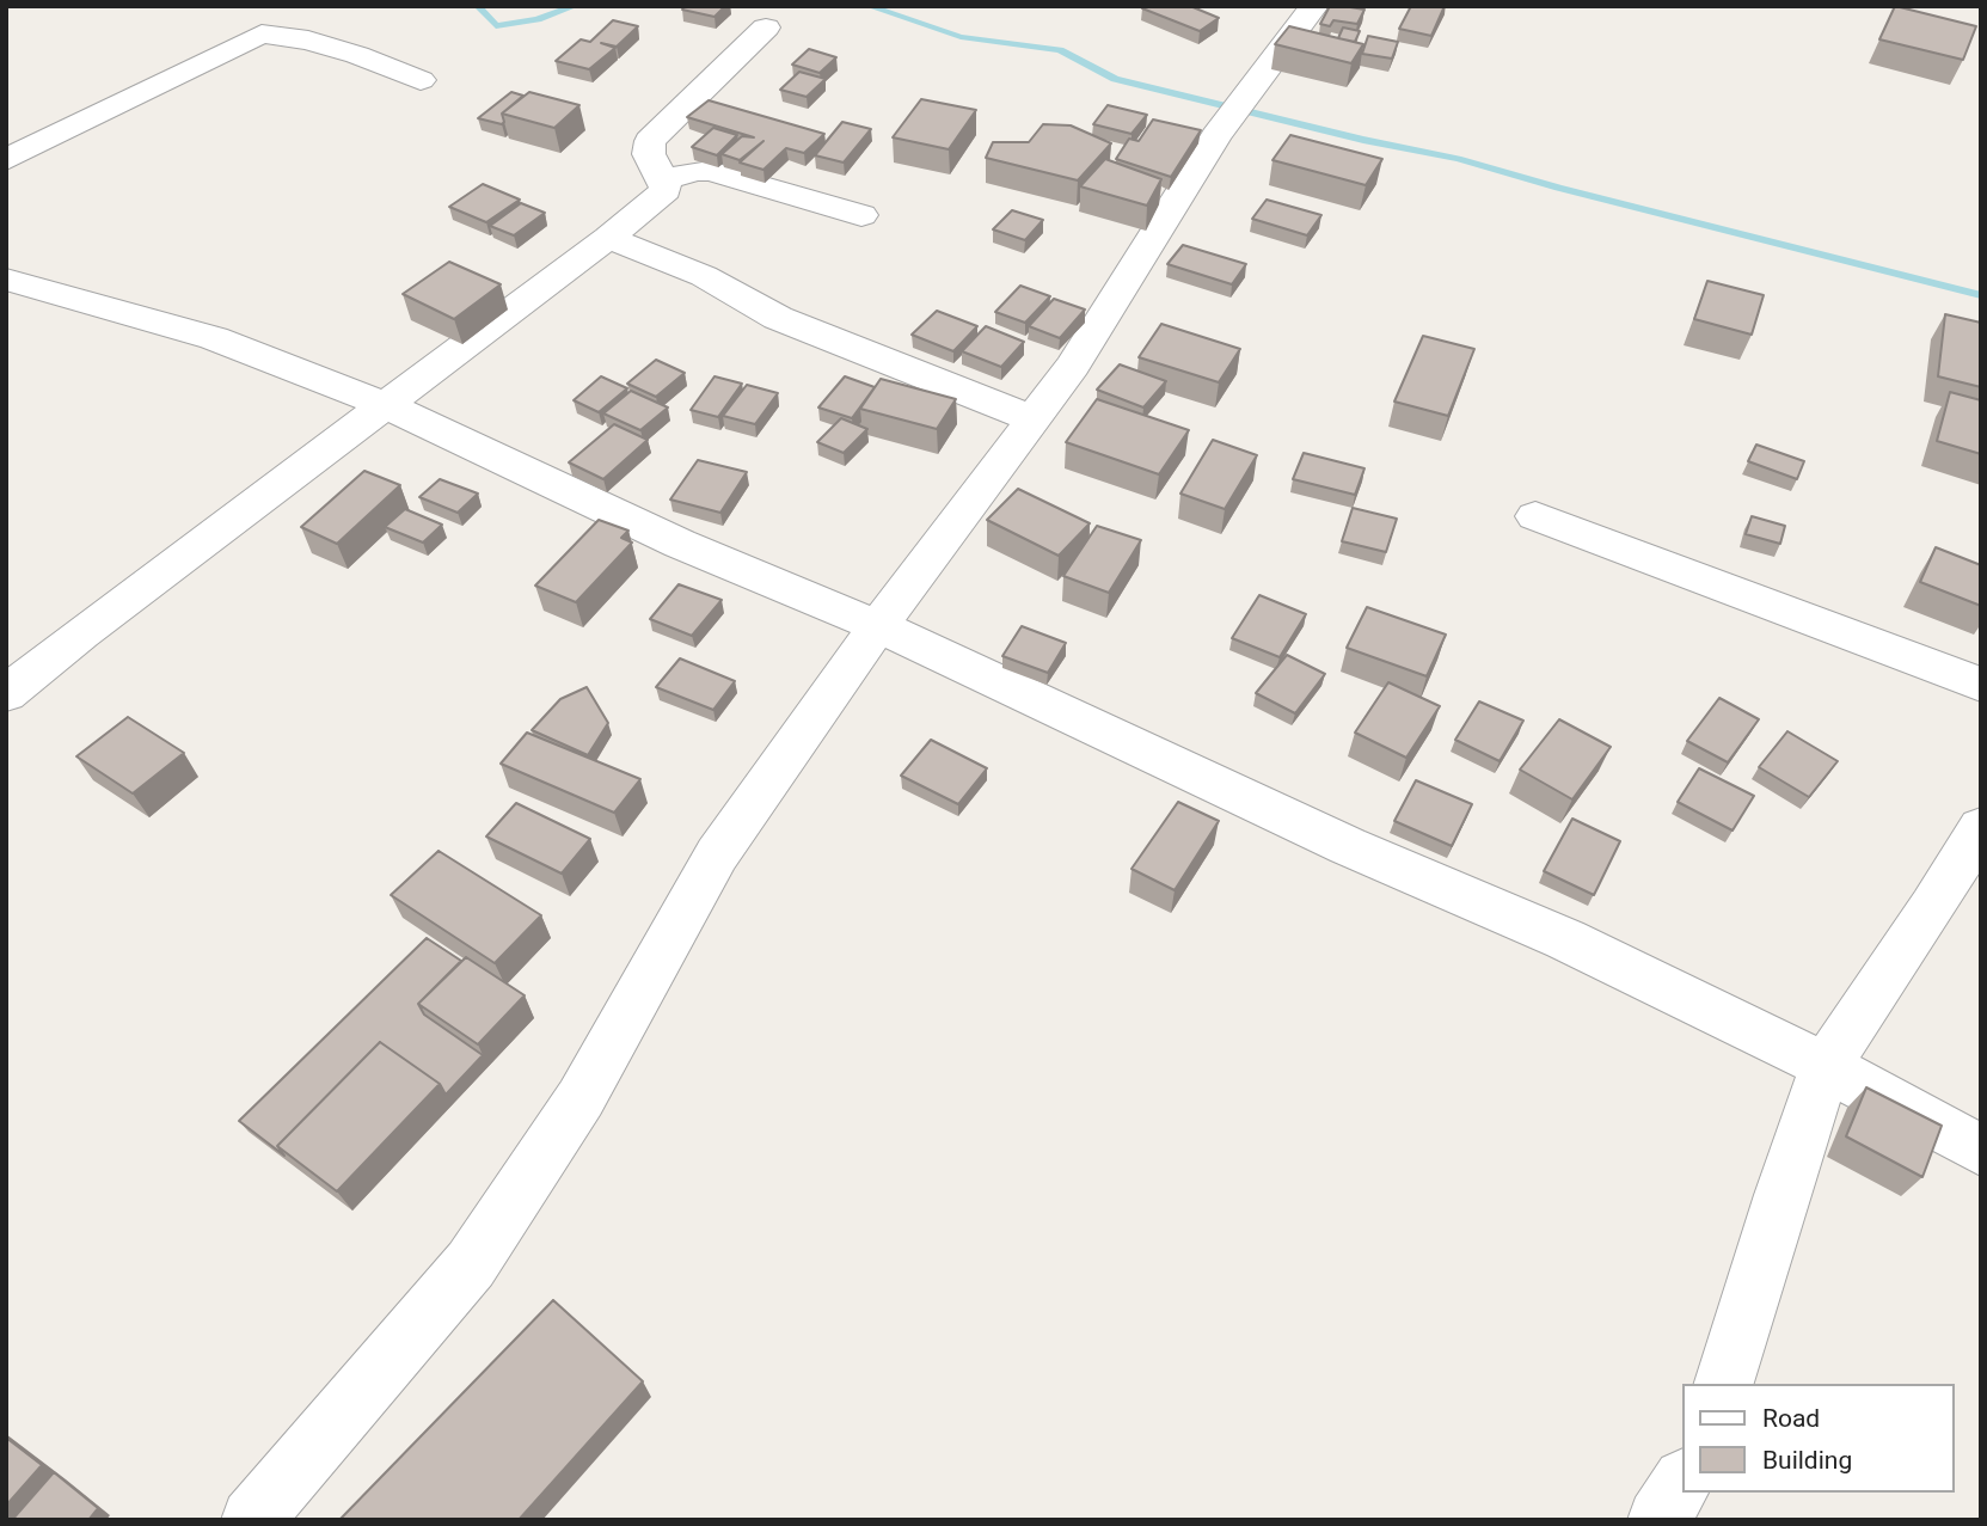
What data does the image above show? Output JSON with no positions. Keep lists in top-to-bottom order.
{
  "legend": ["Road", "Building"]
}
